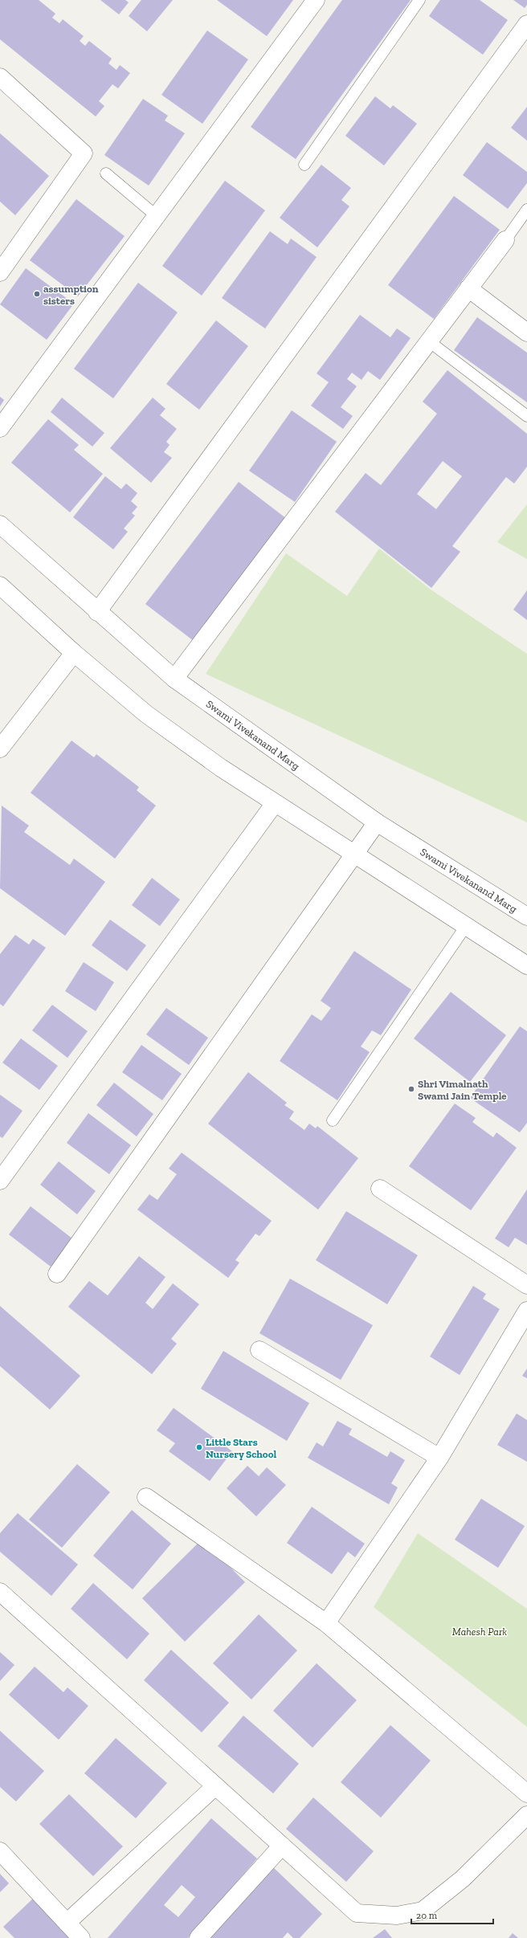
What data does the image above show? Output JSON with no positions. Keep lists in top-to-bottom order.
{
  "streets": {
    "street": ["Swami Vivekanand Marg"]
  },
  "parks": ["Mahesh Park"],
  "places": ["assumption sisters", "Shri Vimalnath Swami Jain Temple", "Little Stars Nursery School"],
  "scale_bar": "20 m"
}
